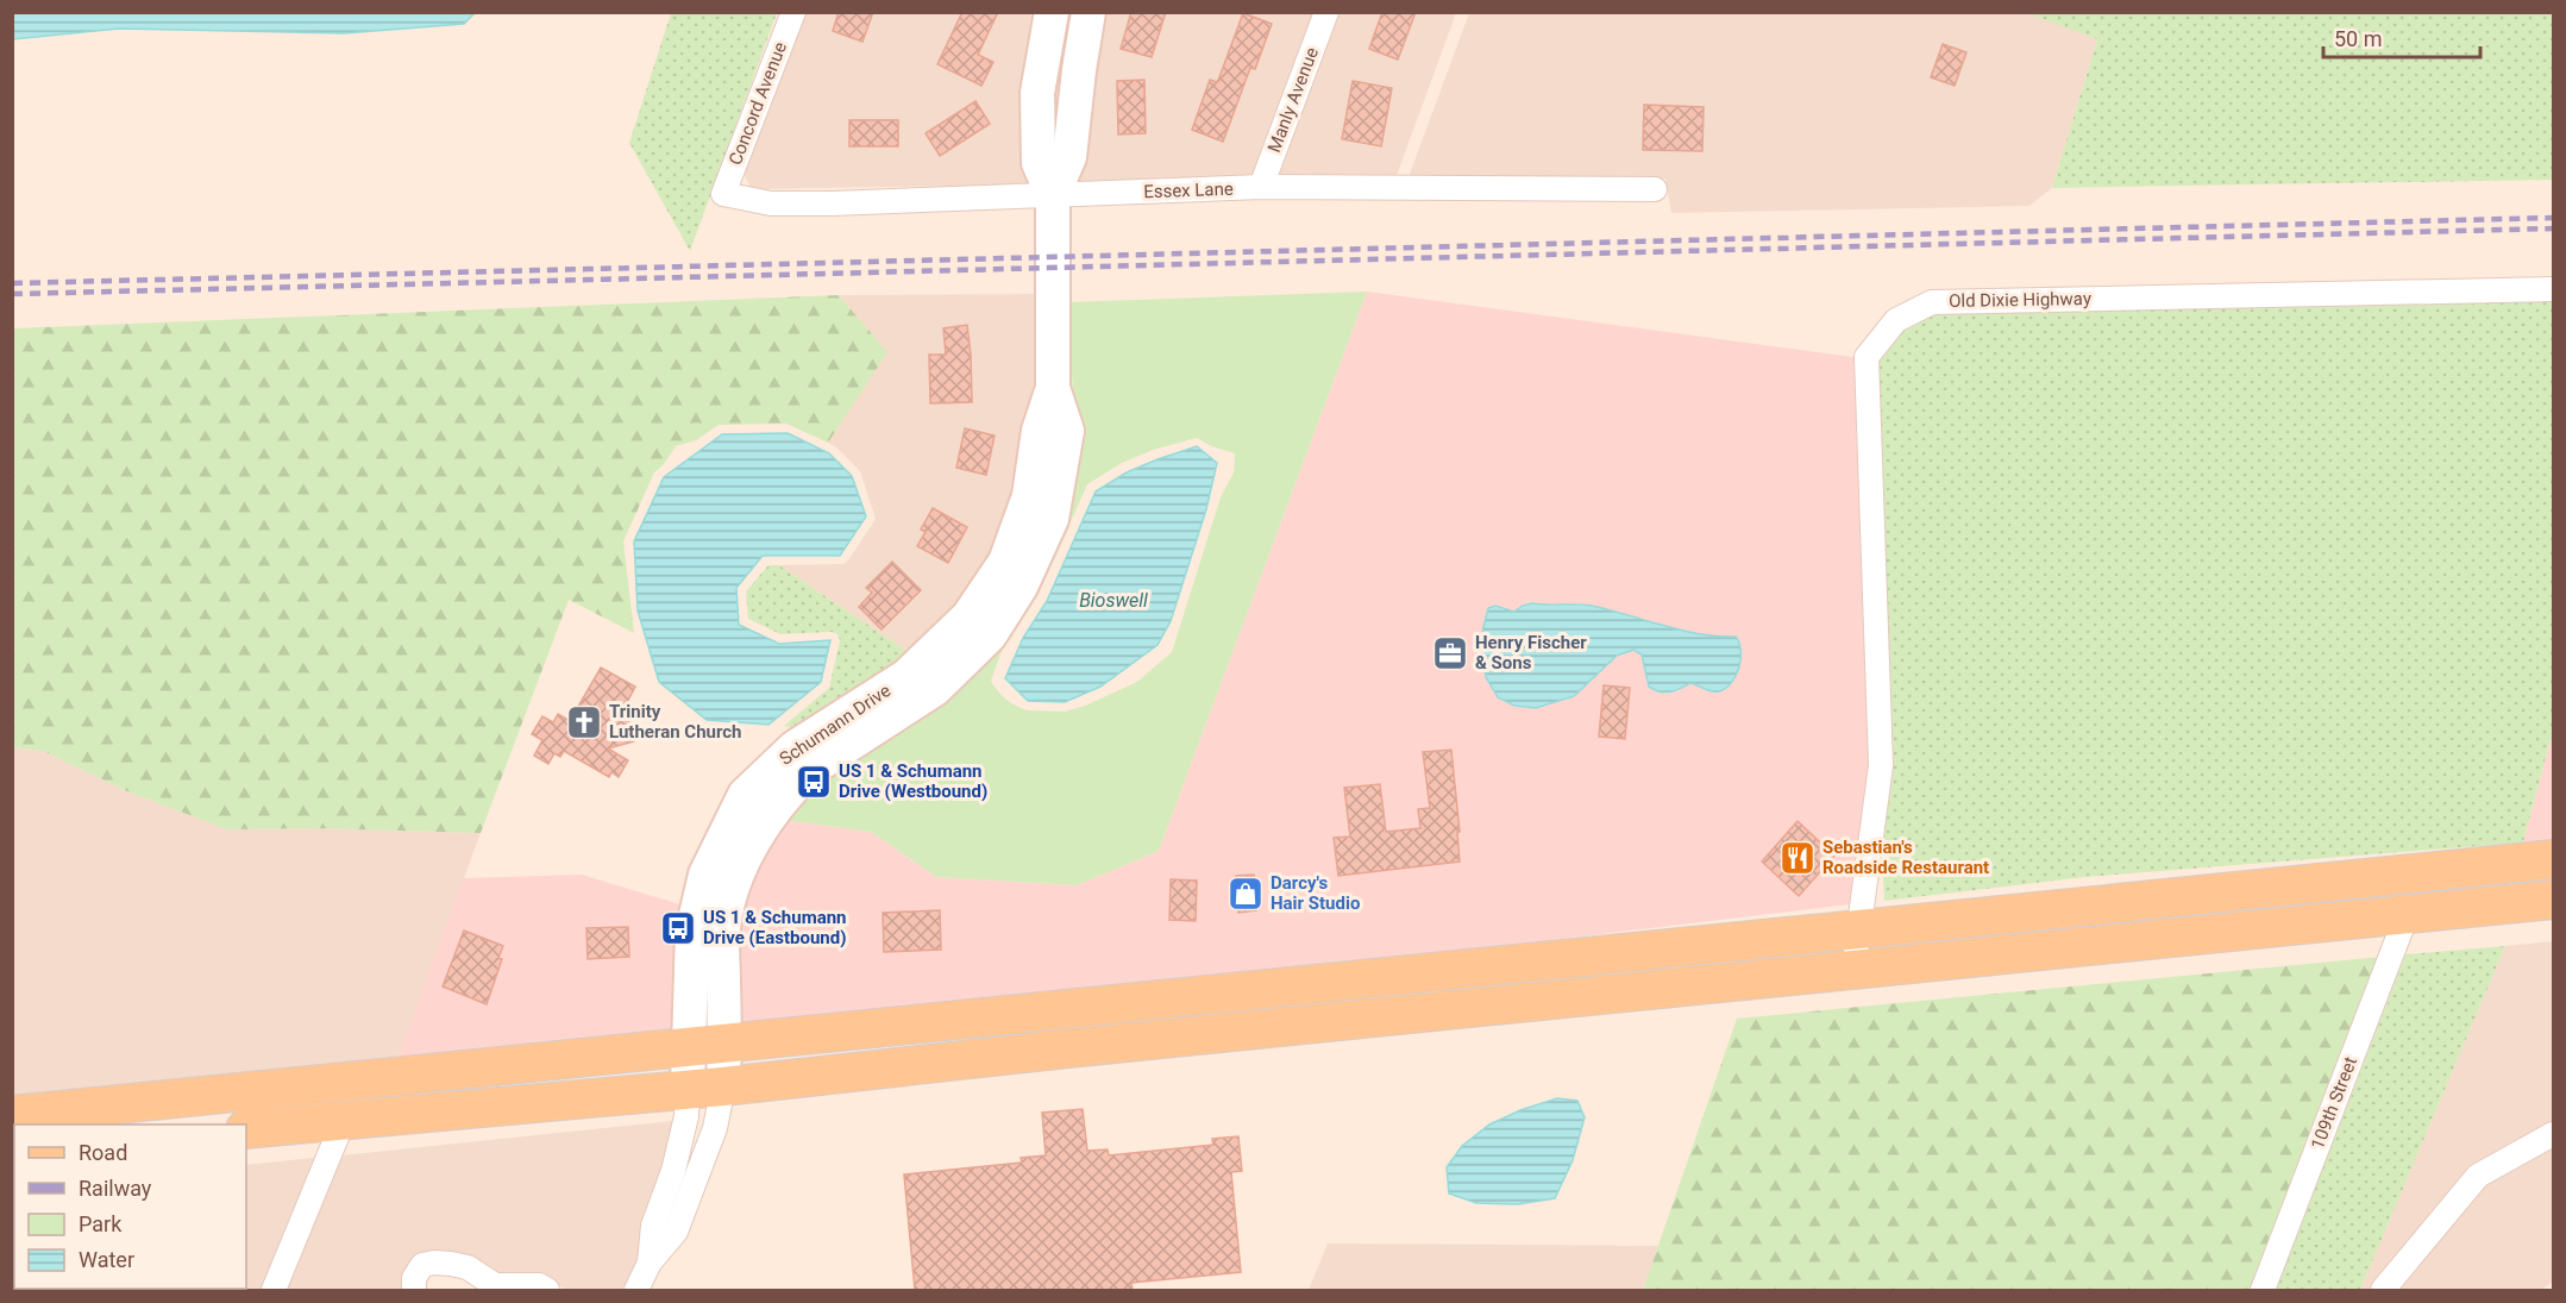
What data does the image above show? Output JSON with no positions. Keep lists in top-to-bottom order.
{
  "streets": {
    "street": [
      "Manly Avenue",
      "Concord Avenue",
      "Essex Lane",
      "Old Dixie Highway",
      "Schumann Drive",
      "109th Street"
    ]
  },
  "crossings": [
    ["Manly Avenue", "Essex Lane"],
    ["Concord Avenue", "Essex Lane"],
    ["Essex Lane", "Schumann Drive"]
  ],
  "water": ["Bioswell"],
  "places": {
    "office": ["Henry Fischer & Sons"],
    "church": ["Trinity Lutheran Church"],
    "bus stop": ["US 1 & Schumann Drive (Westbound)", "US 1 & Schumann Drive (Eastbound)"],
    "restaurant": ["Sebastian's Roadside Restaurant"],
    "shop": ["Darcy's Hair Studio"]
  },
  "legend": [
    "Road",
    "Railway",
    "Park",
    "Water"
  ],
  "scale_bar": "50 m"
}
